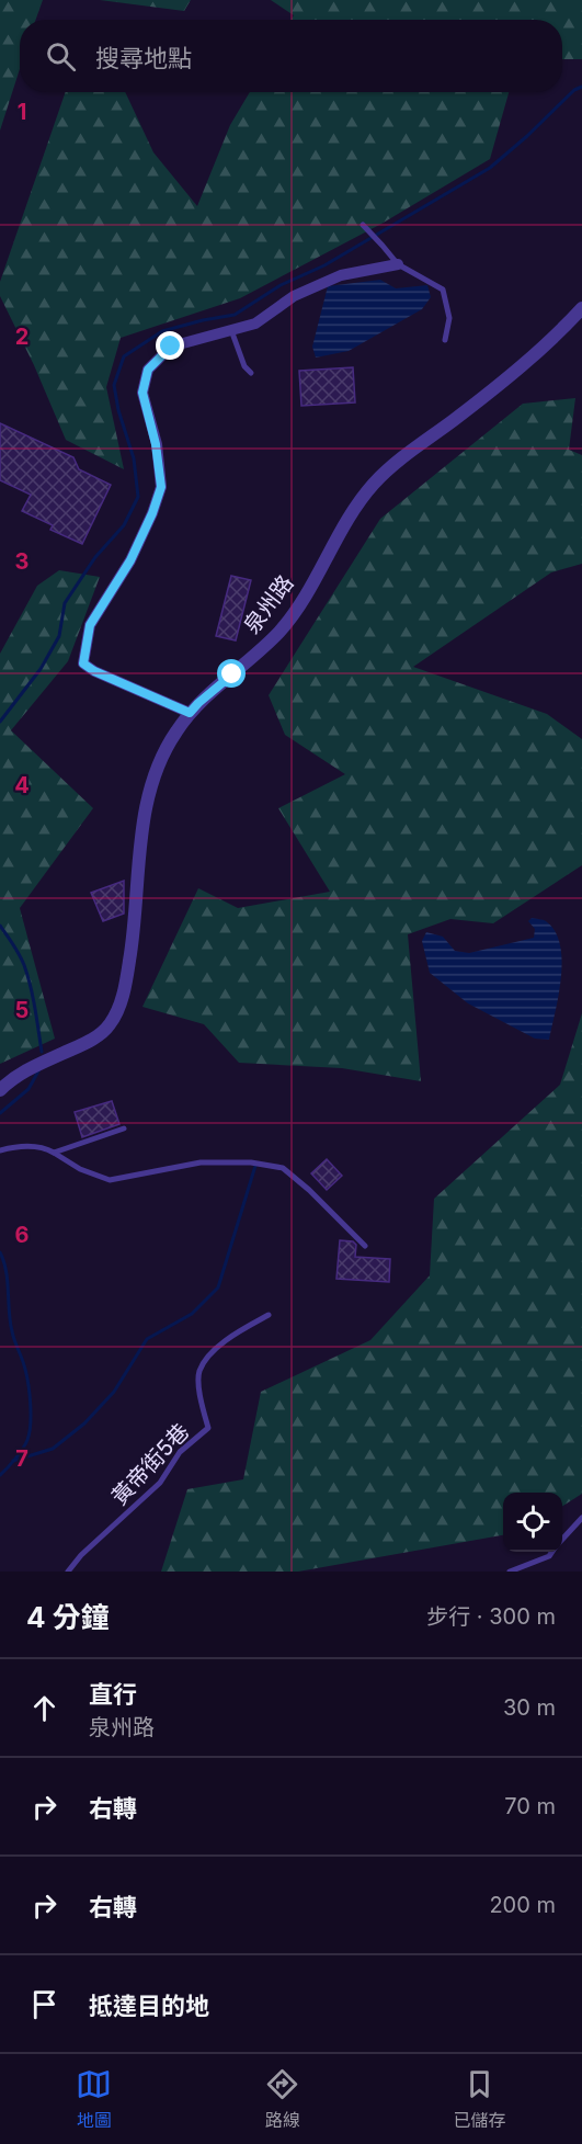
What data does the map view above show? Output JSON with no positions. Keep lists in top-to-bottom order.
{
  "streets": {
    "street": ["泉州路"],
    "lane": ["黃帝街5巷"]
  },
  "page": {
    "search": "搜尋地點",
    "heading": ["4 分鐘", "步行 · 300 m"],
    "list": [
      ["直行", "泉州路", "30 m"],
      ["右轉", "70 m"],
      ["右轉", "200 m"],
      "抵達目的地"
    ],
    "nav": ["地圖", "路線", "已儲存"]
  },
  "grid": {
    "rows": [
      "1",
      "2",
      "3",
      "4",
      "5",
      "6",
      "7"
    ]
  }
}
